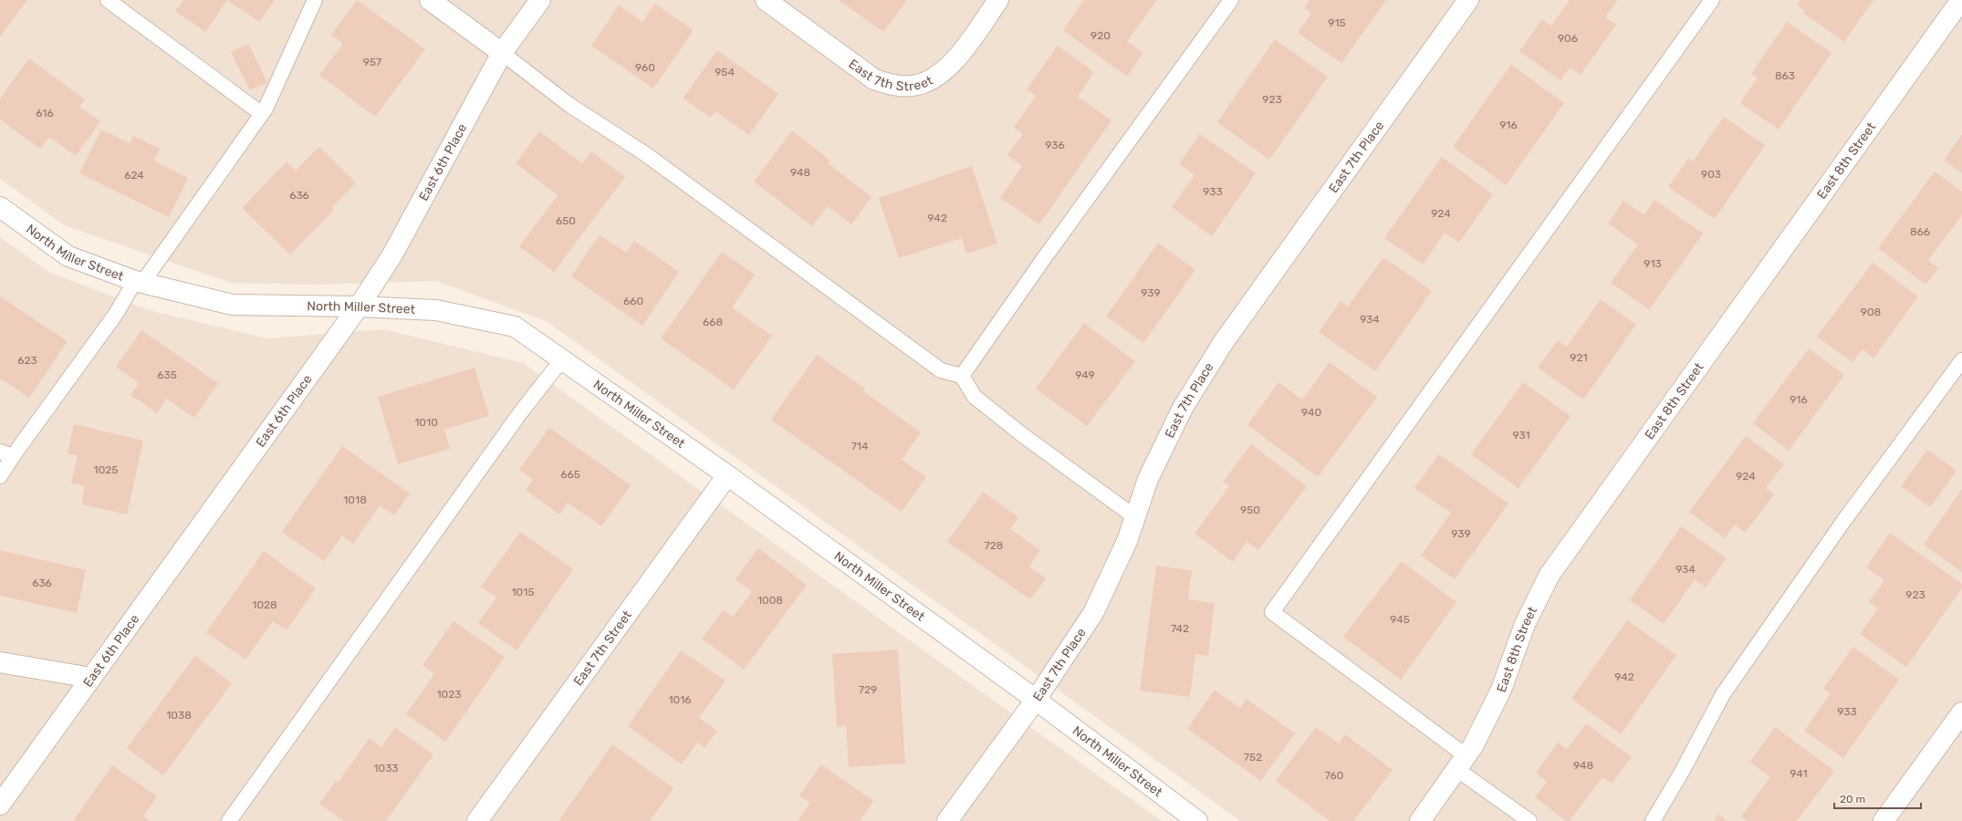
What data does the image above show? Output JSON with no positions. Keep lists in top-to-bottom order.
{
  "streets": {
    "street": [
      "East 7th Street",
      "East 7th Place",
      "East 8th Street",
      "East 6th Place",
      "North Miller Street"
    ]
  },
  "crossings": [
    ["East 7th Street", "North Miller Street"],
    ["East 7th Place", "North Miller Street"],
    ["East 6th Place", "North Miller Street"]
  ],
  "house_numbers": [
    "915",
    "920",
    "906",
    "957",
    "960",
    "954",
    "863",
    "923",
    "616",
    "916",
    "936",
    "948",
    "903",
    "624",
    "933",
    "636",
    "924",
    "942",
    "650",
    "866",
    "913",
    "939",
    "660",
    "908",
    "934",
    "668",
    "921",
    "623",
    "635",
    "949",
    "916",
    "940",
    "1010",
    "931",
    "714",
    "1025",
    "665",
    "924",
    "1018",
    "950",
    "939",
    "728",
    "934",
    "636",
    "1015",
    "923",
    "1008",
    "1028",
    "945",
    "742",
    "942",
    "729",
    "1023",
    "1016",
    "933",
    "1038",
    "752",
    "948",
    "1033",
    "941",
    "760"
  ],
  "scale_bar": "20 m"
}
